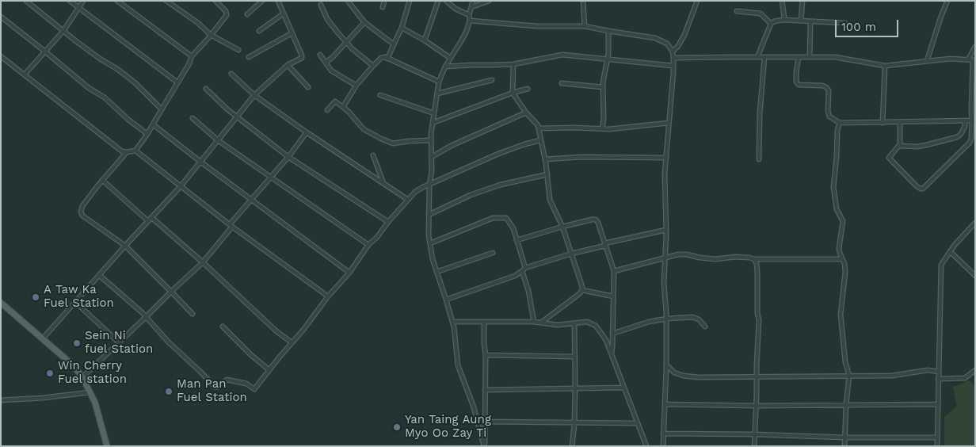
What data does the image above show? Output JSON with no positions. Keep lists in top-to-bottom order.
{
  "places": [
    "A Taw Ka Fuel Station",
    "Sein Ni fuel Station",
    "Win Cherry Fuel station",
    "Man Pan Fuel Station",
    "Yan Taing Aung Myo Oo Zay Ti"
  ],
  "scale_bar": "100 m"
}
